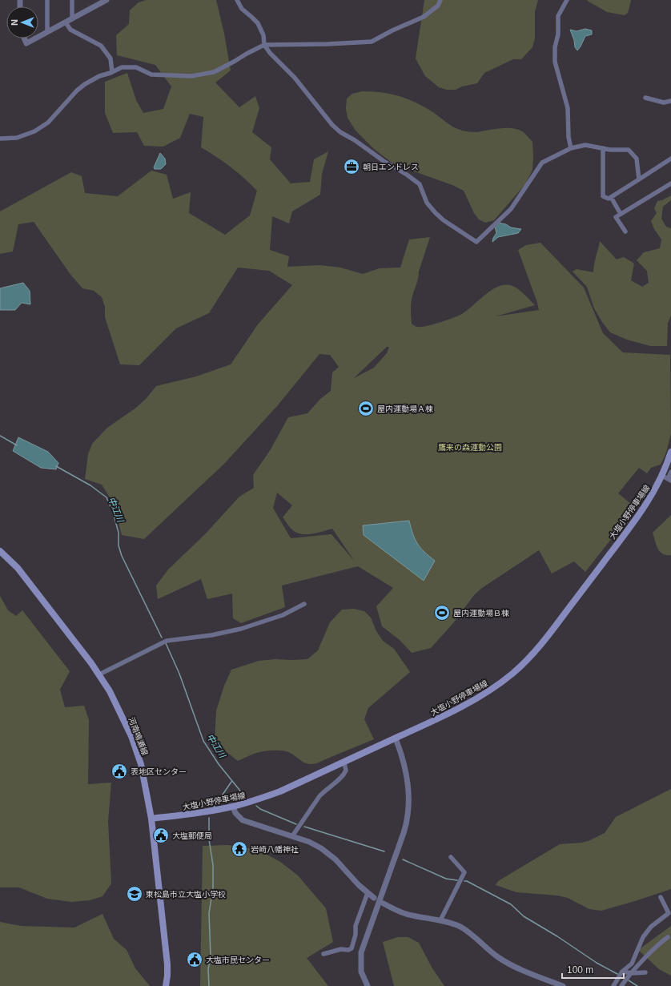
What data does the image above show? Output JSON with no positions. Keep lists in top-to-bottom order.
{
  "streets": {
    "main road": ["大塩小野停車場線", "河南鳴瀬線"]
  },
  "crossings": [
    ["大塩小野停車場線", "河南鳴瀬線"]
  ],
  "water": ["中江川"],
  "parks": ["鷹来の森運動公園"],
  "places": {
    "office": ["朝日エンドレス"],
    "sports": ["屋内運動場Ａ棟", "屋内運動場Ｂ棟"],
    "public building": ["表地区センター", "大塩郵便局", "大塩市民センター"],
    "temple": ["岩崎八幡神社"],
    "school or university": ["東松島市立大塩小学校"]
  },
  "scale_bar": "100 m",
  "north": "left"
}
